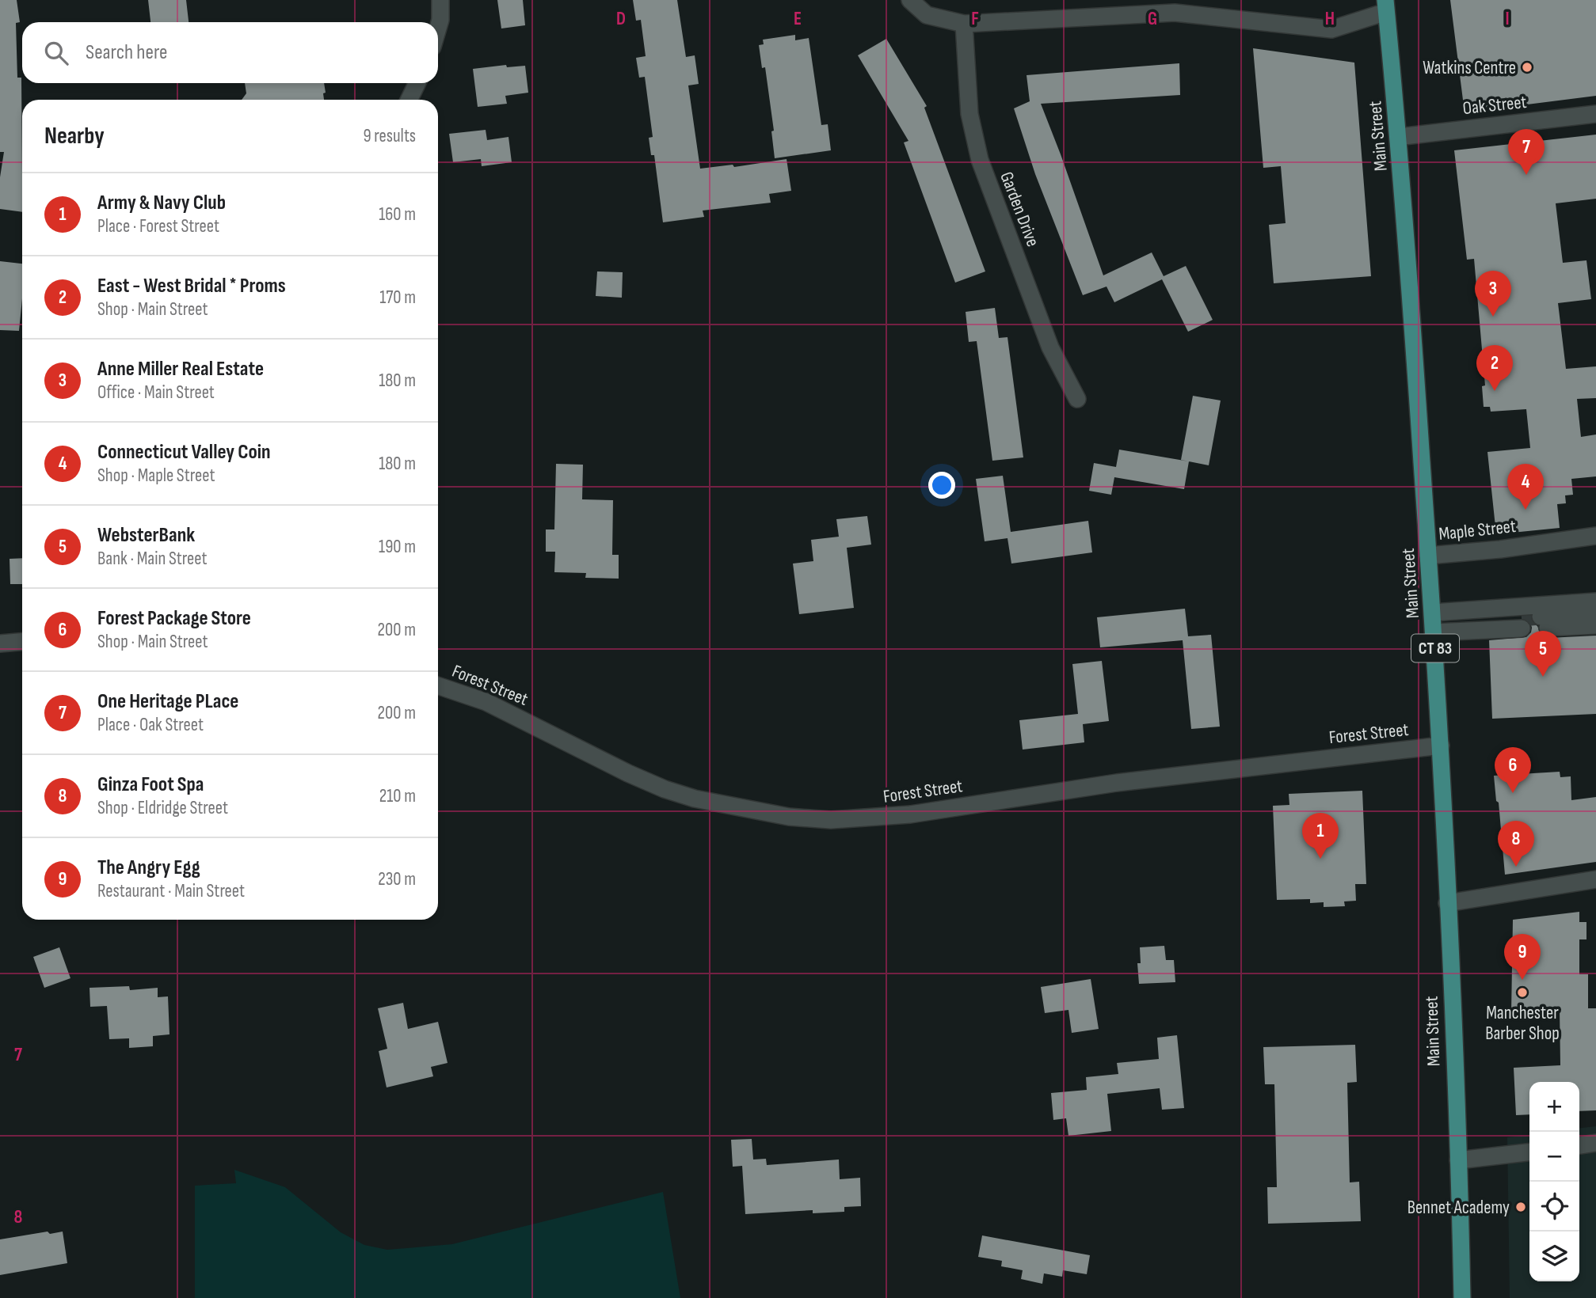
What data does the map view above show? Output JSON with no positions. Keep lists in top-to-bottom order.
{
  "streets": {
    "main road": ["Main Street", "CT 83"],
    "street": [
      "Oak Street",
      "Garden Drive",
      "Maple Street",
      "Forest Street"
    ]
  },
  "crossings": [
    ["Oak Street", "Main Street"],
    ["Main Street", "Maple Street"],
    ["Main Street", "Forest Street"]
  ],
  "places": ["Watkins Centre", "Manchester Barber Shop", "Bennet Academy"],
  "page": {
    "search": "Search here",
    "heading": ["Nearby", "9 results"],
    "pins": [
      "7",
      "3",
      "2",
      "4",
      "5",
      "6",
      "1",
      "8",
      "9"
    ],
    "list": [
      {
        "mark": "1",
        "name": "Army & Navy Club",
        "note": "Place · Forest Street",
        "value": "160 m"
      },
      {
        "mark": "2",
        "name": "East - West Bridal * Proms",
        "note": "Shop · Main Street",
        "value": "170 m"
      },
      {
        "mark": "3",
        "name": "Anne Miller Real Estate",
        "note": "Office · Main Street",
        "value": "180 m"
      },
      {
        "mark": "4",
        "name": "Connecticut Valley Coin",
        "note": "Shop · Maple Street",
        "value": "180 m"
      },
      {
        "mark": "5",
        "name": "WebsterBank",
        "note": "Bank · Main Street",
        "value": "190 m"
      },
      {
        "mark": "6",
        "name": "Forest Package Store",
        "note": "Shop · Main Street",
        "value": "200 m"
      },
      {
        "mark": "7",
        "name": "One Heritage PLace",
        "note": "Place · Oak Street",
        "value": "200 m"
      },
      {
        "mark": "8",
        "name": "Ginza Foot Spa",
        "note": "Shop · Eldridge Street",
        "value": "210 m"
      },
      {
        "mark": "9",
        "name": "The Angry Egg",
        "note": "Restaurant · Main Street",
        "value": "230 m"
      }
    ],
    "map_buttons": ["+", "−"]
  },
  "grid": {
    "columns": [
      "D",
      "E",
      "F",
      "G",
      "H",
      "I"
    ],
    "rows": ["7", "8"]
  }
}
